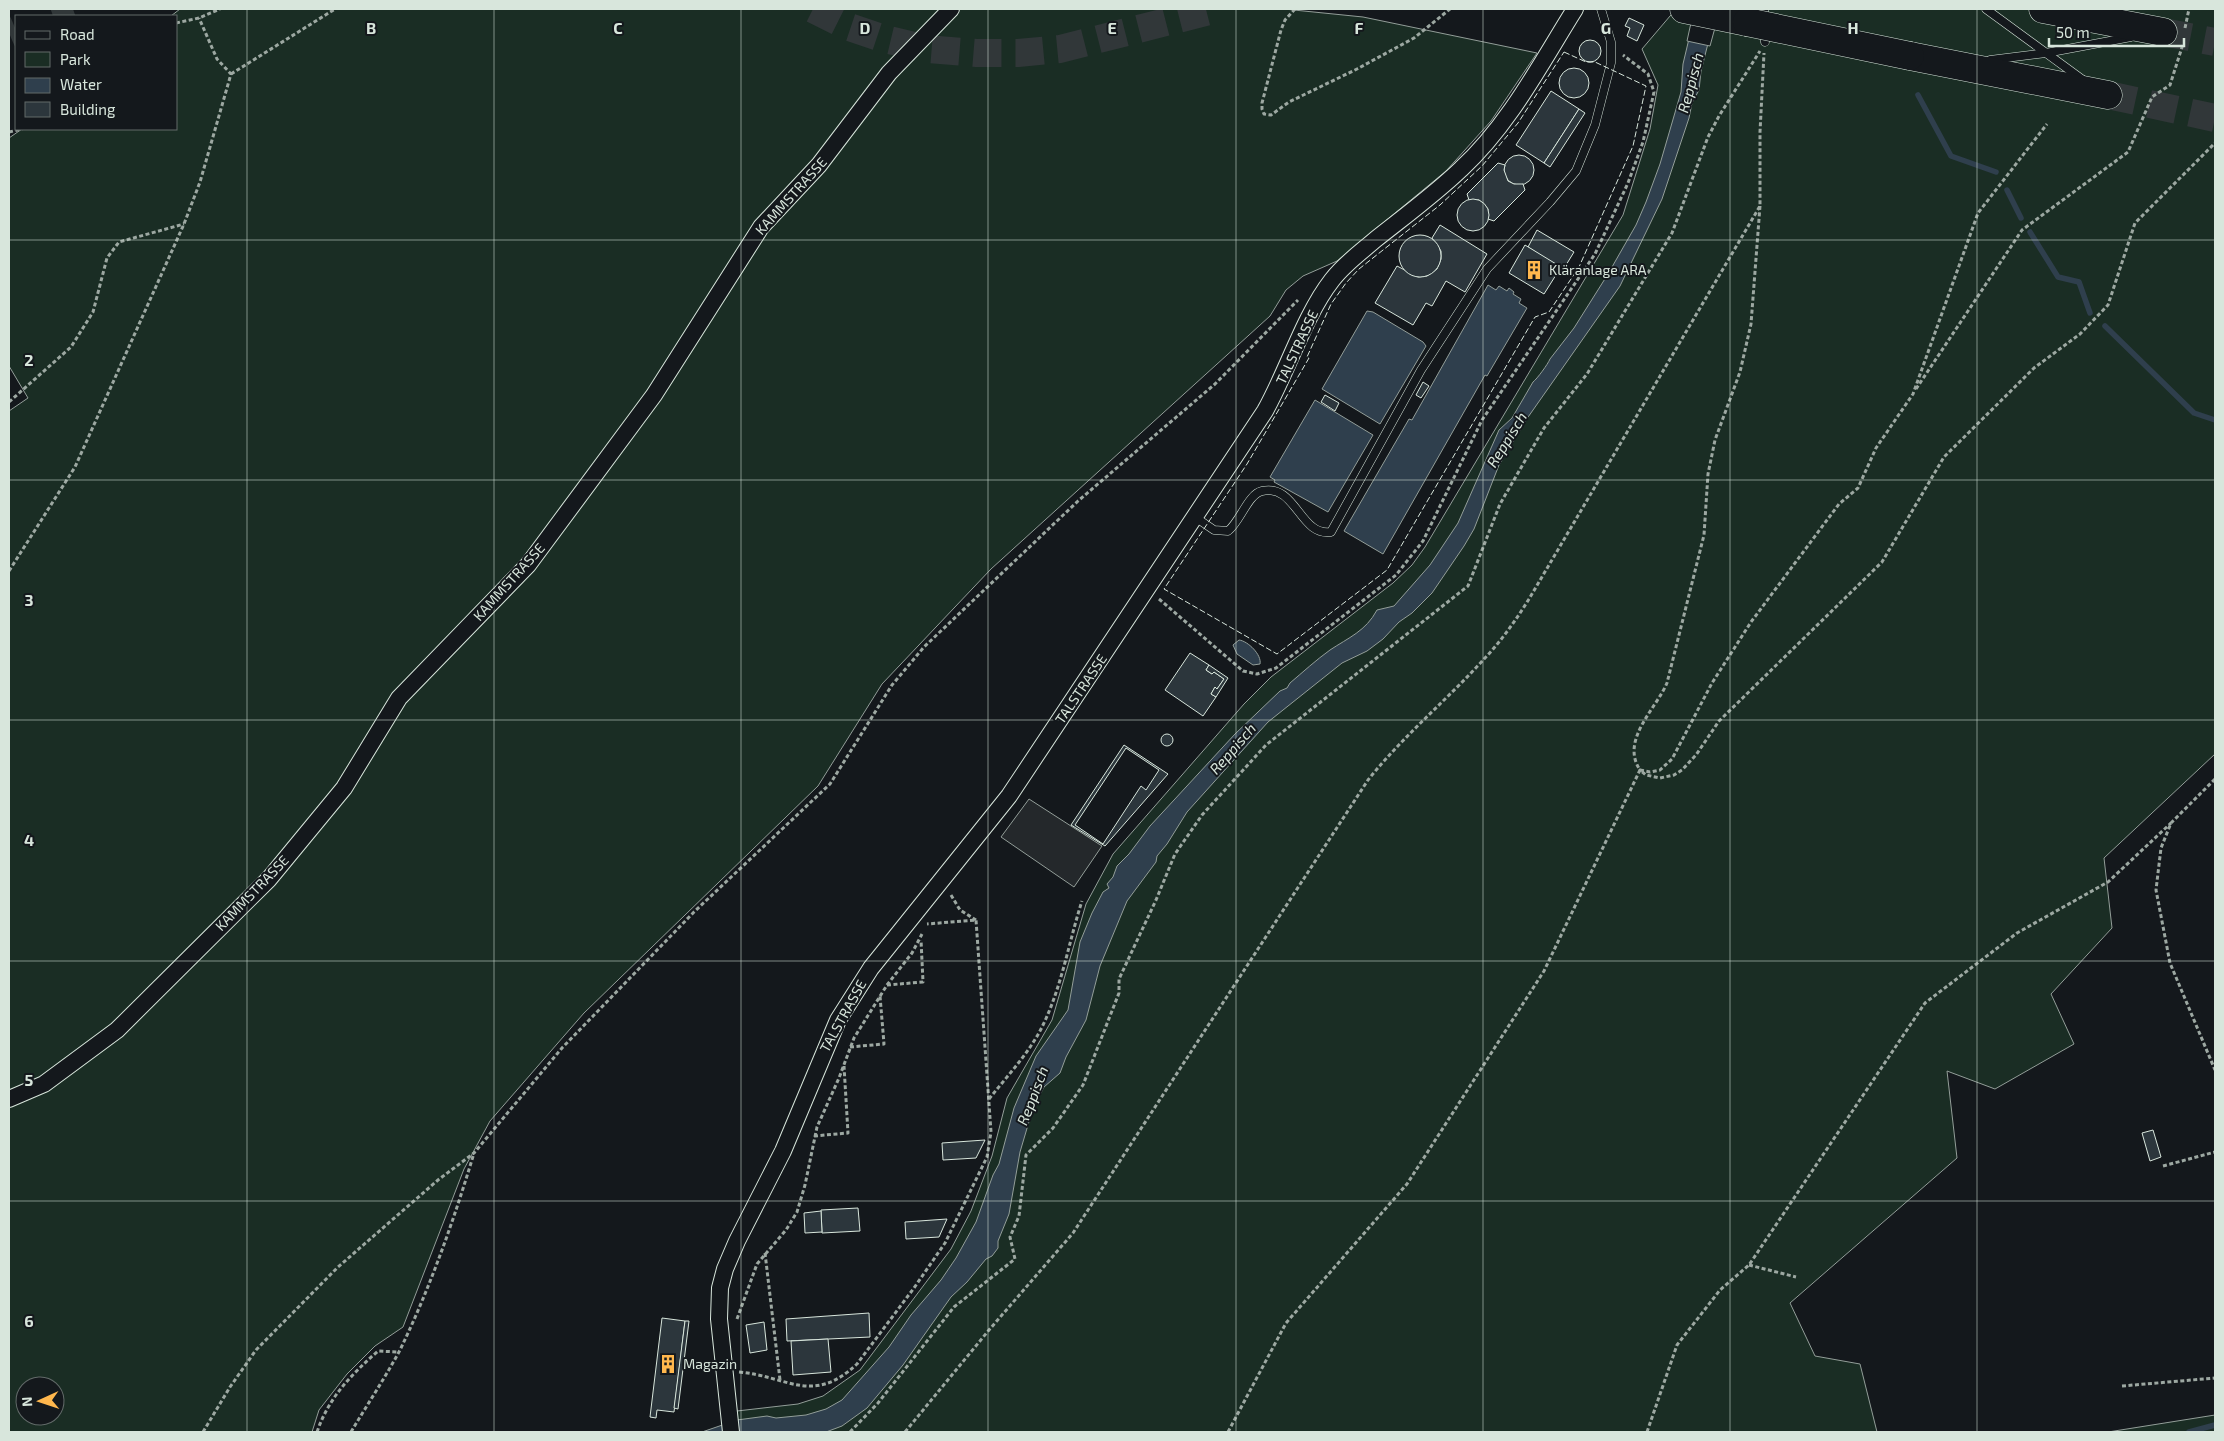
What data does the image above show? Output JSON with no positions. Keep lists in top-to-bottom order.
{
  "streets": {
    "street": ["KAMMSTRASSE", "TALSTRASSE"]
  },
  "water": ["Reppisch"],
  "places": {
    "building": ["Kläranlage ARA", "Magazin"]
  },
  "legend": [
    "Road",
    "Park",
    "Water",
    "Building"
  ],
  "scale_bar": "50 m",
  "north": "left",
  "grid": {
    "columns": [
      "B",
      "C",
      "D",
      "E",
      "F",
      "G",
      "H"
    ],
    "rows": [
      "2",
      "3",
      "4",
      "5",
      "6"
    ]
  }
}
